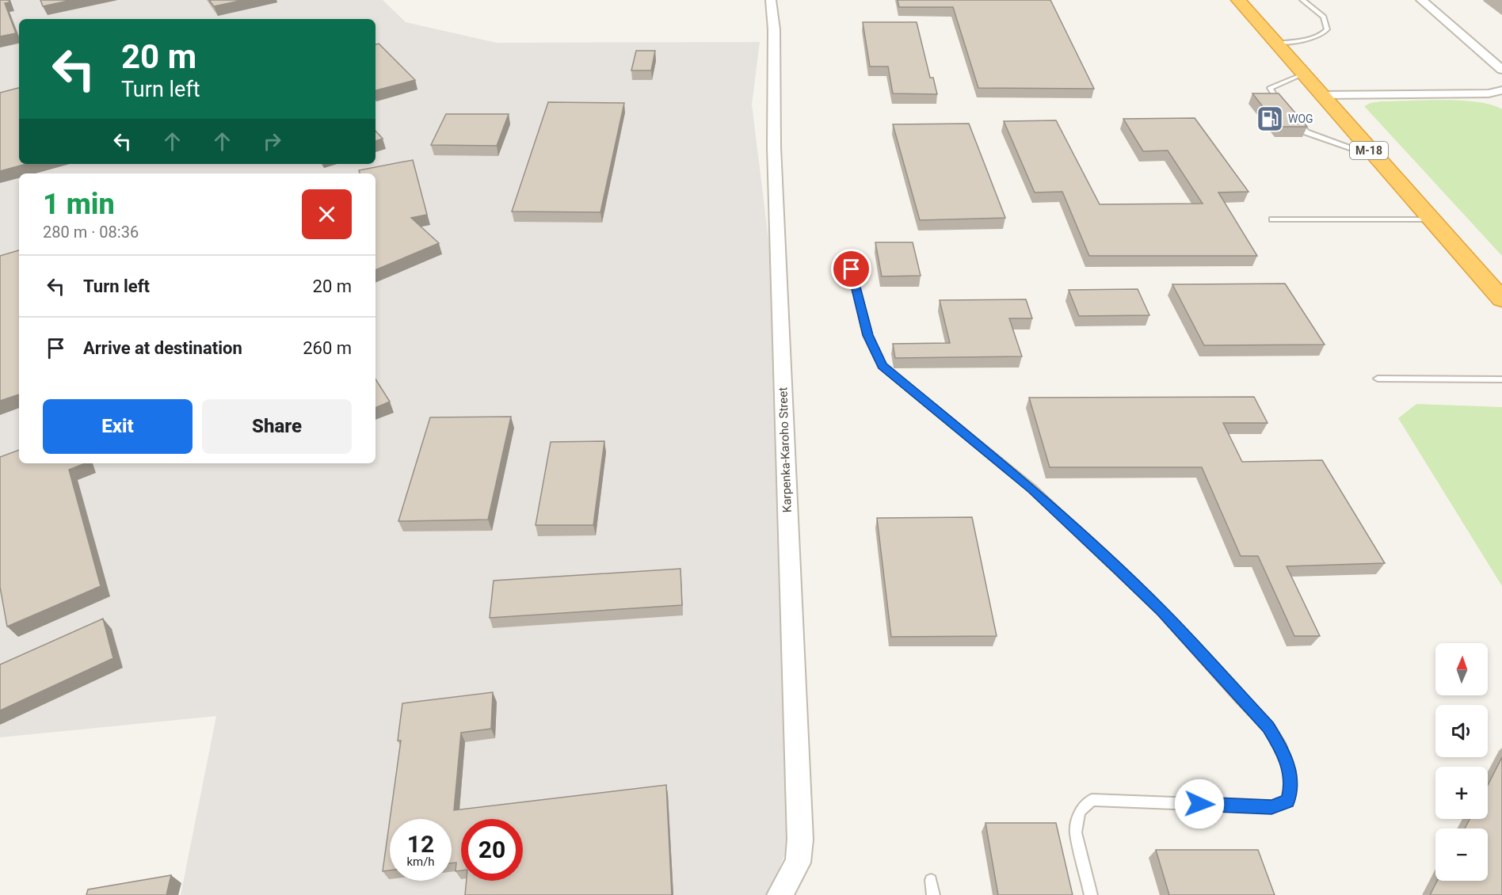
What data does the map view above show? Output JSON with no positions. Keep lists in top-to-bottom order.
{
  "streets": {
    "highway": ["М-18"],
    "street": ["Karpenka-Karoho Street"]
  },
  "places": {
    "fuel station": ["WOG"]
  },
  "north": "top",
  "page": {
    "turn": ["20 m", "Turn left"],
    "heading": ["1 min", "280 m · 08:36"],
    "list": [
      {
        "name": "Turn left",
        "value": "20 m"
      },
      {
        "name": "Arrive at destination",
        "value": "260 m"
      }
    ],
    "buttons": ["Exit", "Share"],
    "map_buttons": ["+", "−"],
    "speed": "12 km/h",
    "limit": "20"
  }
}
